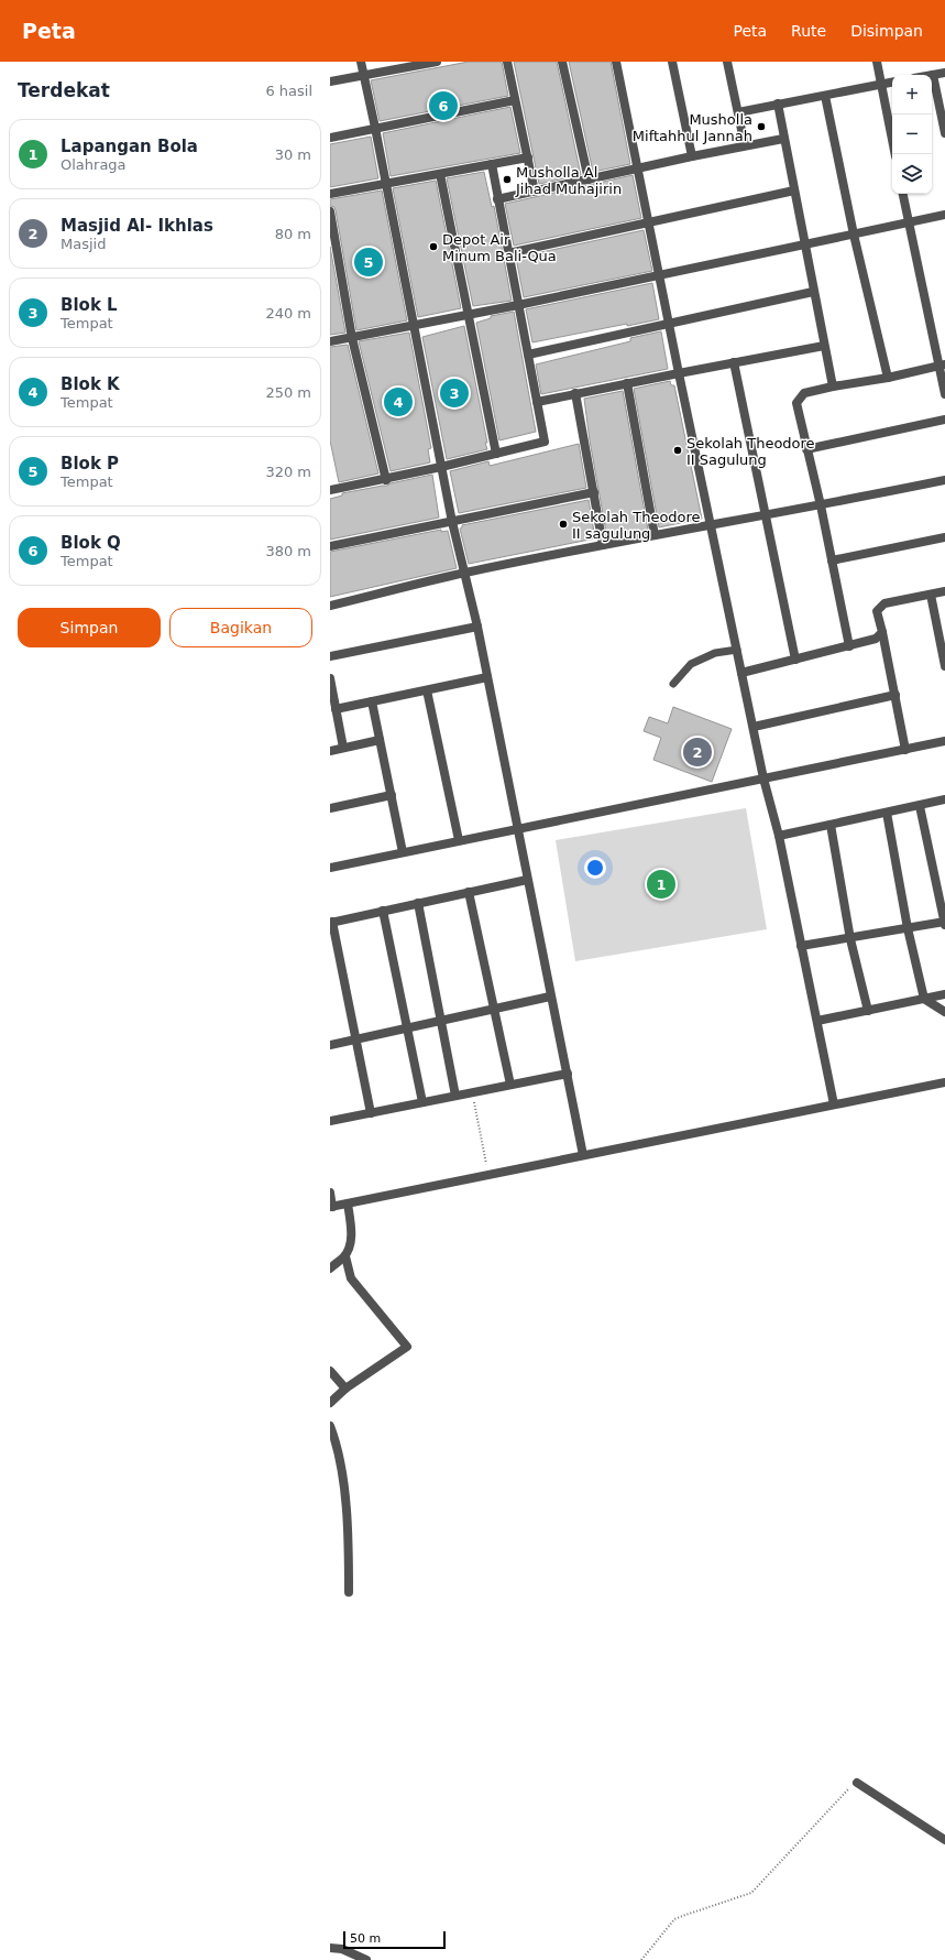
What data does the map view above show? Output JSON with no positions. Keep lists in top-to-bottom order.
{
  "places": [
    "Musholla Miftahhul Jannah",
    "Musholla Al Jihad Muhajirin",
    "Depot Air Minum Bali-Qua",
    "Sekolah Theodore II Sagulung",
    "Sekolah Theodore II sagulung"
  ],
  "scale_bar": "50 m",
  "page": {
    "header": "Peta",
    "nav": ["Peta", "Rute", "Disimpan"],
    "heading": ["Terdekat", "6 hasil"],
    "map_buttons": ["+", "−"],
    "pins": [
      "6",
      "5",
      "3",
      "4",
      "2",
      "1"
    ],
    "list": [
      {
        "mark": "1",
        "name": "Lapangan Bola",
        "note": "Olahraga",
        "value": "30 m"
      },
      {
        "mark": "2",
        "name": "Masjid Al- Ikhlas",
        "note": "Masjid",
        "value": "80 m"
      },
      {
        "mark": "3",
        "name": "Blok L",
        "note": "Tempat",
        "value": "240 m"
      },
      {
        "mark": "4",
        "name": "Blok K",
        "note": "Tempat",
        "value": "250 m"
      },
      {
        "mark": "5",
        "name": "Blok P",
        "note": "Tempat",
        "value": "320 m"
      },
      {
        "mark": "6",
        "name": "Blok Q",
        "note": "Tempat",
        "value": "380 m"
      }
    ],
    "buttons": ["Simpan", "Bagikan"],
    "scale": "50 m"
  }
}
